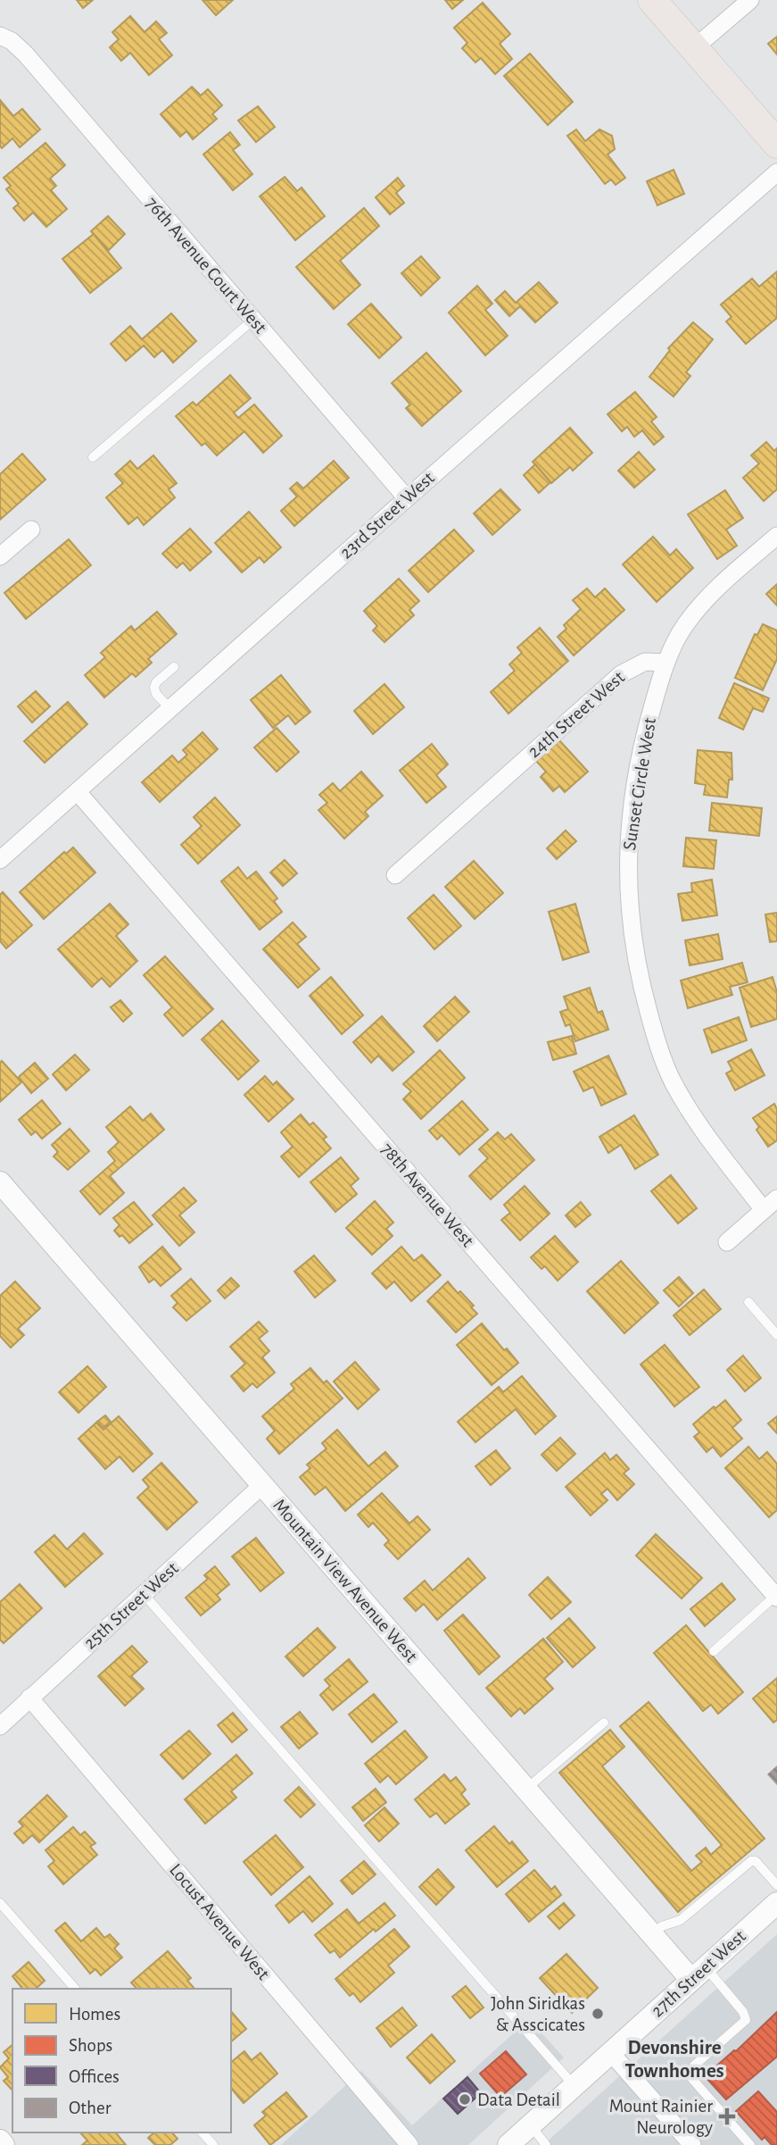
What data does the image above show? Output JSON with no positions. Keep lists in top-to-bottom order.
{
  "streets": {
    "street": [
      "76th Avenue Court West",
      "23rd Street West",
      "24th Street West",
      "Sunset Circle West",
      "78th Avenue West",
      "Mountain View Avenue West",
      "25th Street West",
      "Locust Avenue West",
      "27th Street West"
    ]
  },
  "crossings": [
    ["76th Avenue Court West", "23rd Street West"],
    ["23rd Street West", "78th Avenue West"],
    ["24th Street West", "Sunset Circle West"],
    ["Mountain View Avenue West", "25th Street West"],
    ["Mountain View Avenue West", "27th Street West"],
    ["25th Street West", "Locust Avenue West"]
  ],
  "districts": ["Devonshire Townhomes"],
  "places": {
    "other": ["John Siridkas & Asscicates", "Data Detail"],
    "health": ["Mount Rainier Neurology"]
  },
  "legend": [
    "Homes",
    "Shops",
    "Offices",
    "Other"
  ]
}
